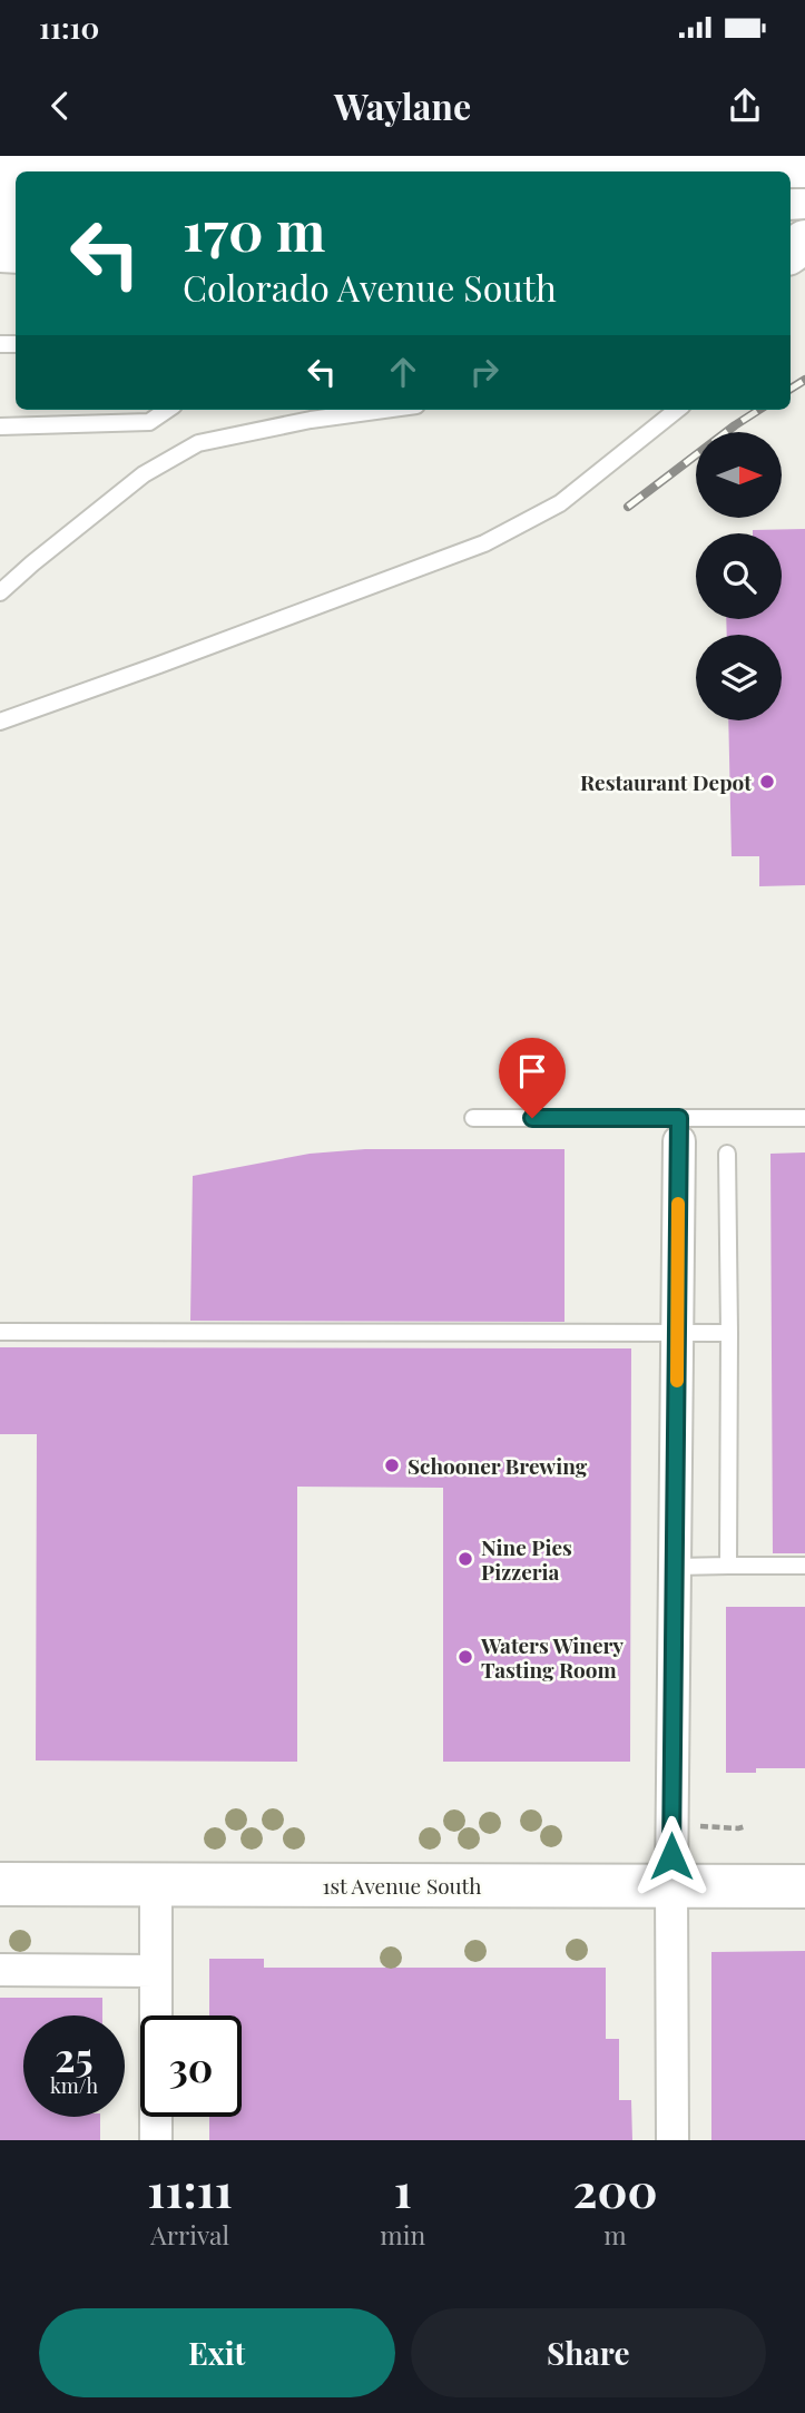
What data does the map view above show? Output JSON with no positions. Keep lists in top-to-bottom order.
{
  "streets": {
    "main road": ["1st Avenue South"]
  },
  "places": [
    "Restaurant Depot",
    "Schooner Brewing",
    "Nine Pies Pizzeria",
    "Waters Winery Tasting Room"
  ],
  "north": "right",
  "page": {
    "status": "11:10",
    "header": "Waylane",
    "turn": ["170 m", "Colorado Avenue South"],
    "speed": "25 km/h",
    "limit": "30",
    "eta": [
      "11:11",
      "Arrival",
      "1",
      "min",
      "200",
      "m"
    ],
    "buttons": ["Exit", "Share"]
  }
}
